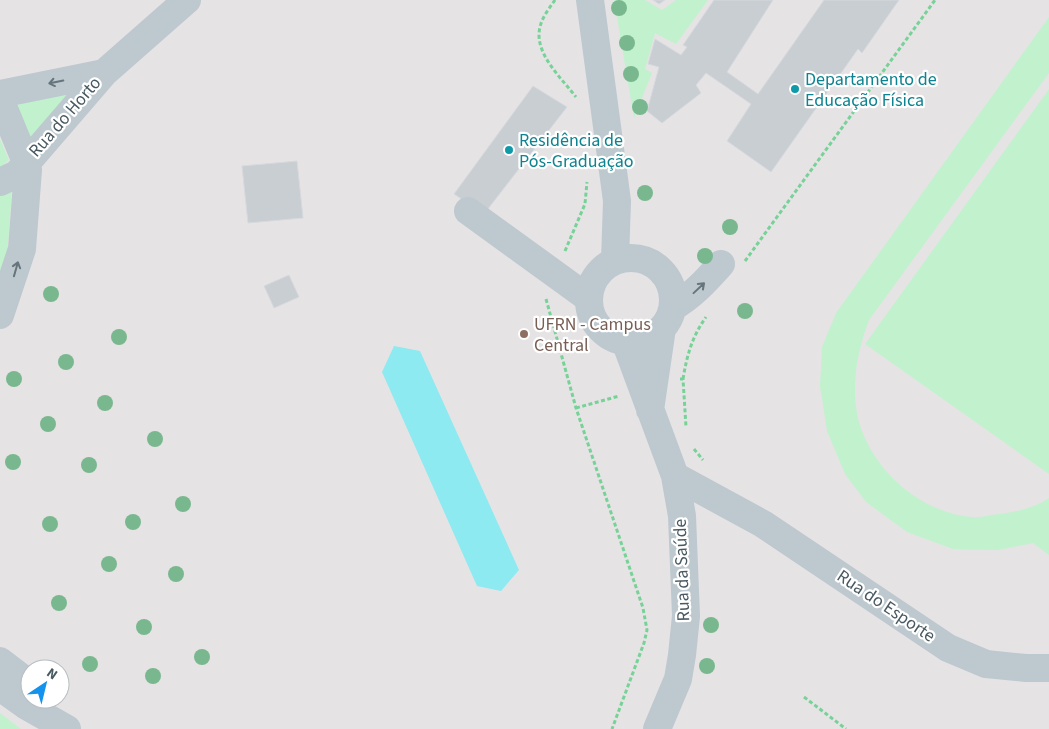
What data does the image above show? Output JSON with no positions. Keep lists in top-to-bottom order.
{
  "streets": {
    "lane": ["Rua do Horto", "Rua da Saúde", "Rua do Esporte"]
  },
  "crossings": [
    ["Rua da Saúde", "Rua do Esporte"]
  ],
  "places": ["Departamento de Educação Física", "Residência de Pós-Graduação", "UFRN - Campus Central"],
  "north": "top right"
}
